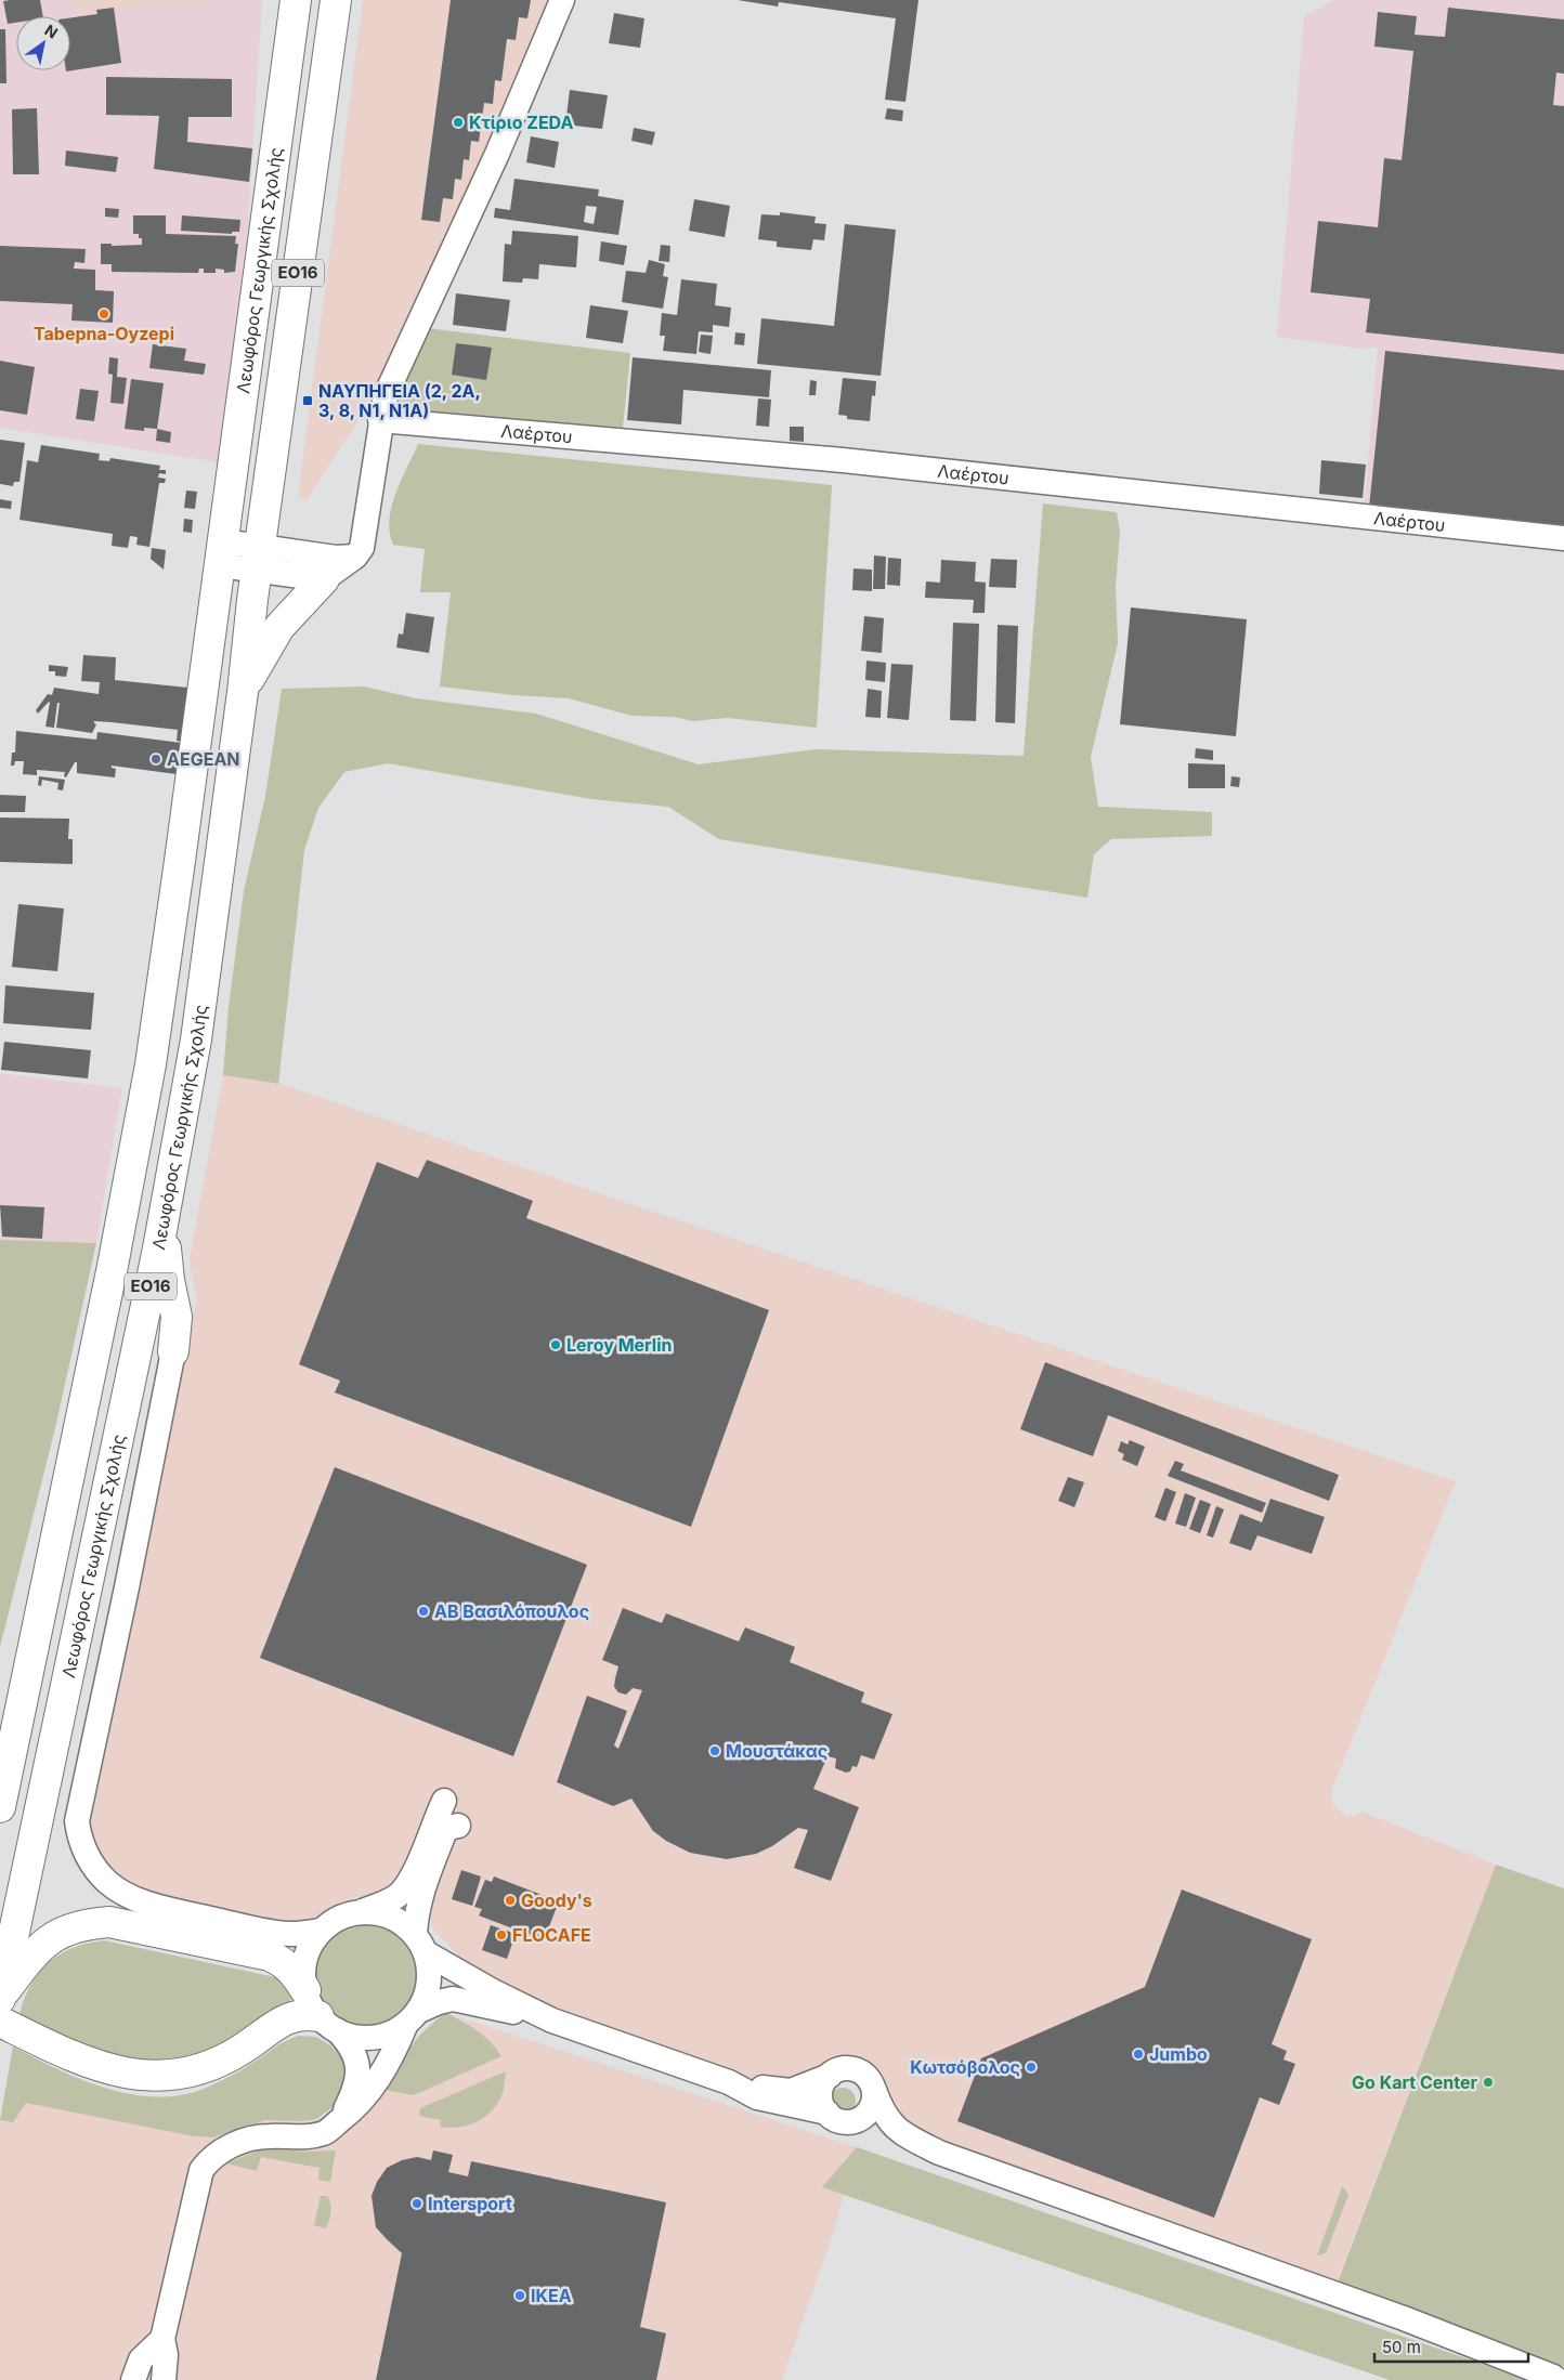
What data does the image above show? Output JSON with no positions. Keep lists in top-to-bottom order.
{
  "streets": {
    "main road": ["Λεωφόρος Γεωργικής Σχολής", "ΕΟ16"],
    "street": ["Λαέρτου"]
  },
  "places": {
    "other": [
      "Κτίριο ZEDA",
      "Tabepna-Oyzepi",
      "AEGEAN",
      "Leroy Merlin",
      "ΑΒ Βασιλόπουλος",
      "Μουστάκας",
      "Goody's",
      "FLOCAFE",
      "Jumbo",
      "Κωτσόβολος",
      "Go Kart Center",
      "Intersport",
      "ΙΚΕΑ"
    ],
    "transit": ["ΝΑΥΠΗΓΕΙΑ (2, 2Α, 3, 8, Ν1, Ν1Α)"]
  },
  "scale_bar": "50 m",
  "north": "top right"
}
